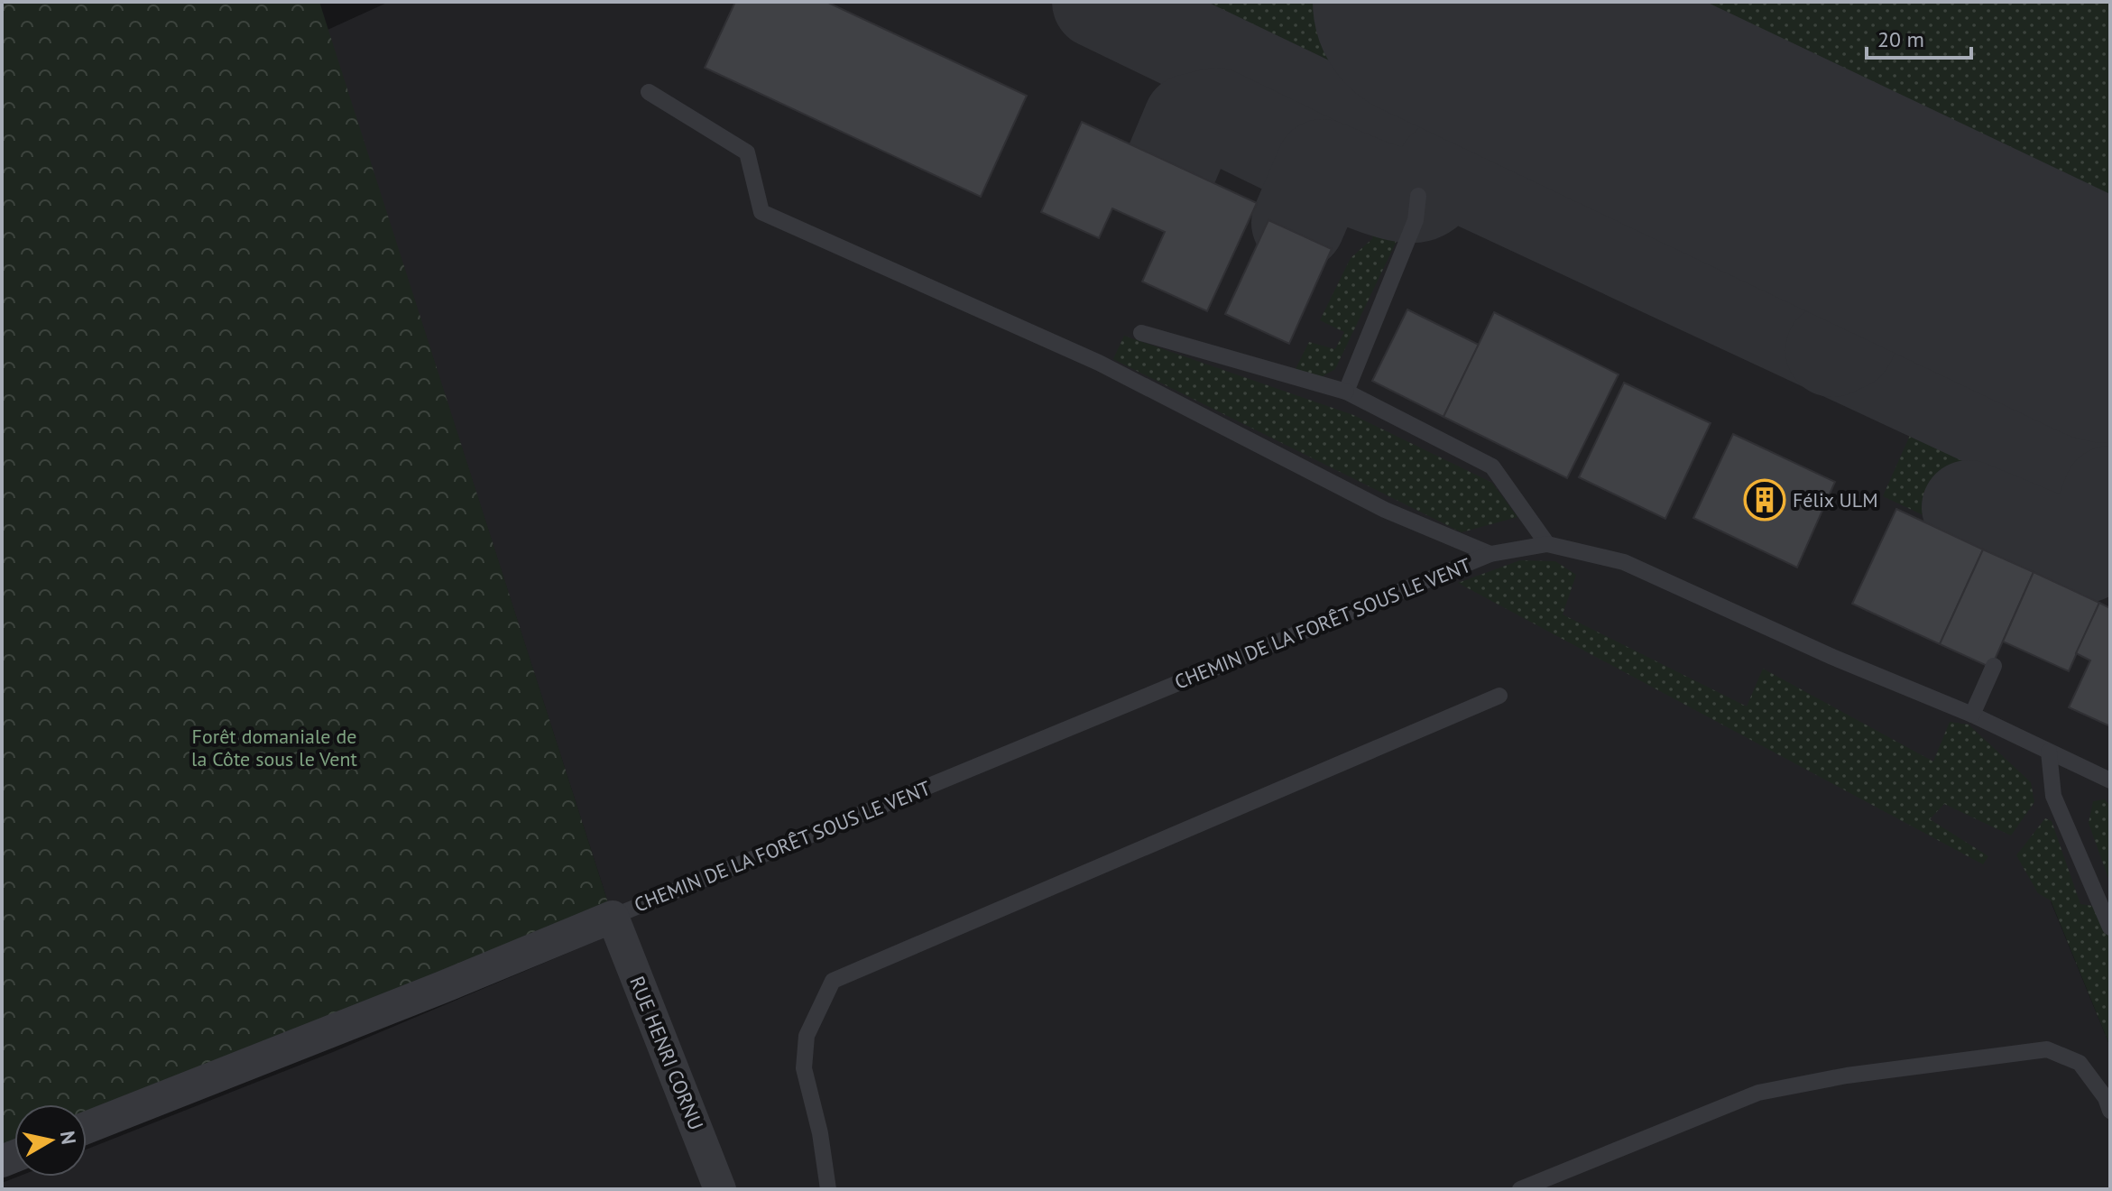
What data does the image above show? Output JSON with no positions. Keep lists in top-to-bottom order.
{
  "streets": {
    "street": ["CHEMIN DE LA FORÊT SOUS LE VENT", "RUE HENRI CORNU"]
  },
  "crossings": [
    ["CHEMIN DE LA FORÊT SOUS LE VENT", "RUE HENRI CORNU"]
  ],
  "parks": ["Forêt domaniale de la Côte sous le Vent"],
  "places": {
    "building": ["Félix ULM"]
  },
  "scale_bar": "20 m",
  "north": "right"
}
